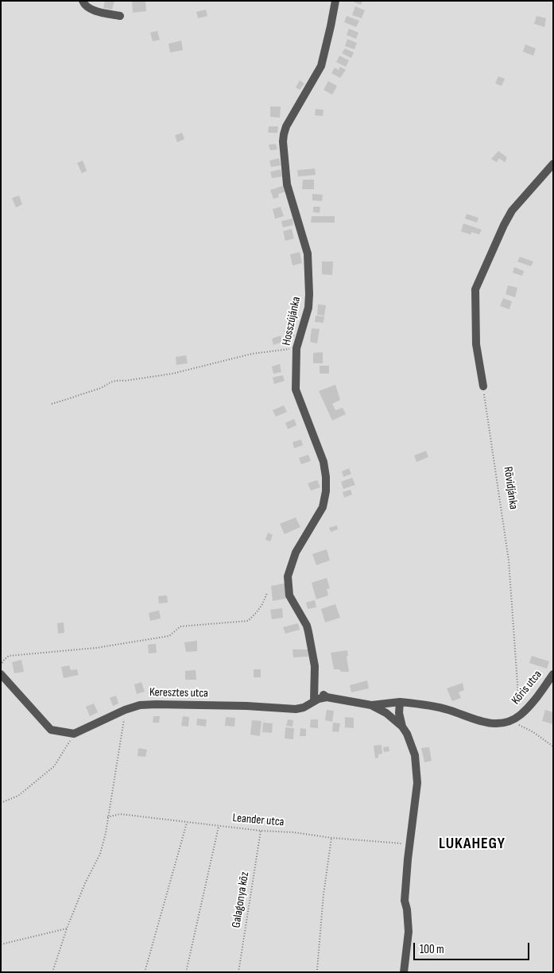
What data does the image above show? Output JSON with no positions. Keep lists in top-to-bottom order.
{
  "streets": {
    "street": ["Hosszújánka", "Kőris utca", "Keresztes utca"],
    "path": ["Rövidjánka", "Leander utca", "Galagonya köz"]
  },
  "crossings": [
    ["Hosszújánka", "Keresztes utca"],
    ["Rövidjánka", "Kőris utca"],
    ["Keresztes utca", "Leander utca"],
    ["Leander utca", "Galagonya köz"]
  ],
  "districts": ["LUKAHEGY"],
  "scale_bar": "100 m"
}
